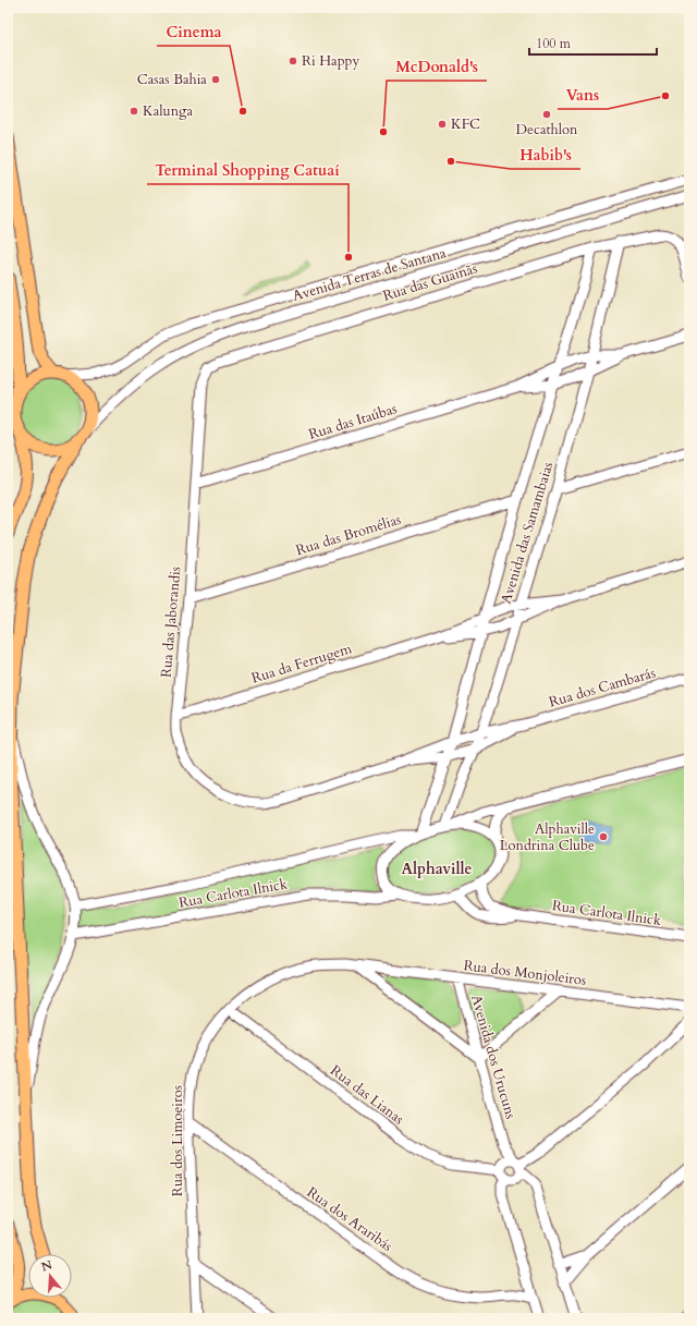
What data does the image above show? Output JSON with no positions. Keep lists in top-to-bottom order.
{
  "streets": {
    "street": [
      "Avenida Terras de Santana",
      "Rua das Guainãs",
      "Rua das Itaúbas",
      "Avenida das Samambaias",
      "Rua das Bromélias",
      "Rua das Jaborandis",
      "Rua da Ferrugem",
      "Rua dos Cambarás",
      "Rua Carlota Ilnick",
      "Rua dos Monjoleiros",
      "Avenida dos Urucuns",
      "Rua das Lianas",
      "Rua dos Limoeiros",
      "Rua dos Araribás"
    ]
  },
  "crossings": [
    ["Rua das Guainãs", "Avenida das Samambaias"],
    ["Rua das Guainãs", "Rua das Jaborandis"],
    ["Rua das Itaúbas", "Avenida das Samambaias"],
    ["Rua das Itaúbas", "Rua das Jaborandis"],
    ["Avenida das Samambaias", "Rua das Bromélias"],
    ["Avenida das Samambaias", "Rua da Ferrugem"],
    ["Avenida das Samambaias", "Rua dos Cambarás"],
    ["Avenida das Samambaias", "Rua Carlota Ilnick"],
    ["Rua das Bromélias", "Rua das Jaborandis"],
    ["Rua das Jaborandis", "Rua da Ferrugem"],
    ["Rua das Jaborandis", "Rua dos Cambarás"],
    ["Rua dos Monjoleiros", "Avenida dos Urucuns"],
    ["Rua dos Monjoleiros", "Rua dos Limoeiros"],
    ["Avenida dos Urucuns", "Rua das Lianas"],
    ["Avenida dos Urucuns", "Rua dos Araribás"],
    ["Rua das Lianas", "Rua dos Limoeiros"],
    ["Rua dos Limoeiros", "Rua dos Araribás"]
  ],
  "districts": ["Alphaville"],
  "places": [
    "Ri Happy",
    "Casas Bahia",
    "Vans",
    "Kalunga",
    "Cinema",
    "Decathlon",
    "KFC",
    "McDonald's",
    "Habib's",
    "Terminal Shopping Catuaí",
    "Alphaville Londrina Clube"
  ],
  "scale_bar": "100 m",
  "north": "top"
}
